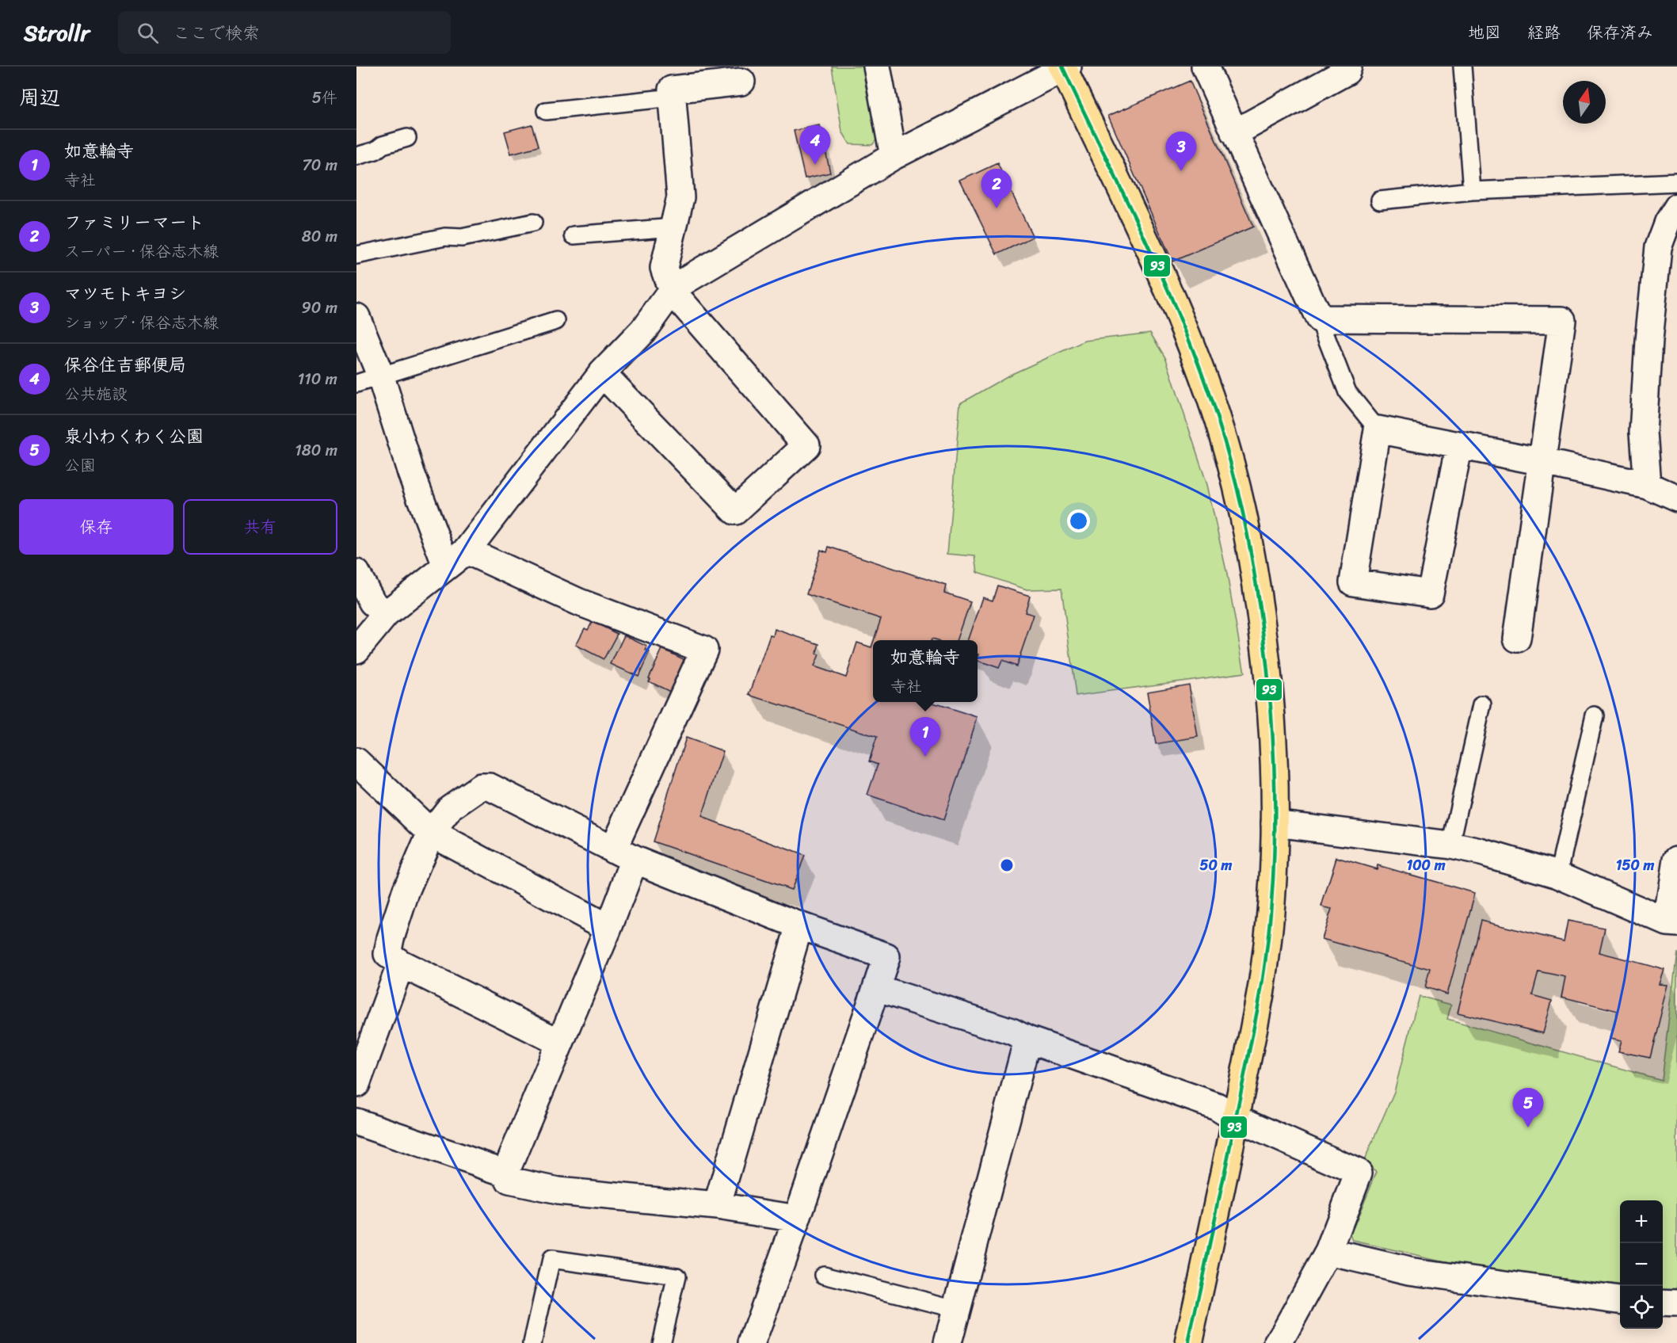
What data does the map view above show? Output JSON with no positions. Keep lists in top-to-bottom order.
{
  "lines": ["transit line 93"],
  "north": "top",
  "page": {
    "header": "Strollr",
    "search": "ここで検索",
    "nav": ["地図", "経路", "保存済み"],
    "heading": ["周辺", "5件"],
    "pins": [
      "4",
      "3",
      "2",
      "1",
      "5"
    ],
    "list": [
      {
        "mark": "1",
        "name": "如意輪寺",
        "note": "寺社",
        "value": "70 m"
      },
      {
        "mark": "2",
        "name": "ファミリーマート",
        "note": "スーパー · 保谷志木線",
        "value": "80 m"
      },
      {
        "mark": "3",
        "name": "マツモトキヨシ",
        "note": "ショップ · 保谷志木線",
        "value": "90 m"
      },
      {
        "mark": "4",
        "name": "保谷住吉郵便局",
        "note": "公共施設",
        "value": "110 m"
      },
      {
        "mark": "5",
        "name": "泉小わくわく公園",
        "note": "公園",
        "value": "180 m"
      }
    ],
    "buttons": ["保存", "共有"],
    "popup": ["如意輪寺", "寺社"],
    "map_buttons": ["+", "−"]
  },
  "rings": ["50 m", "100 m", "150 m"]
}
